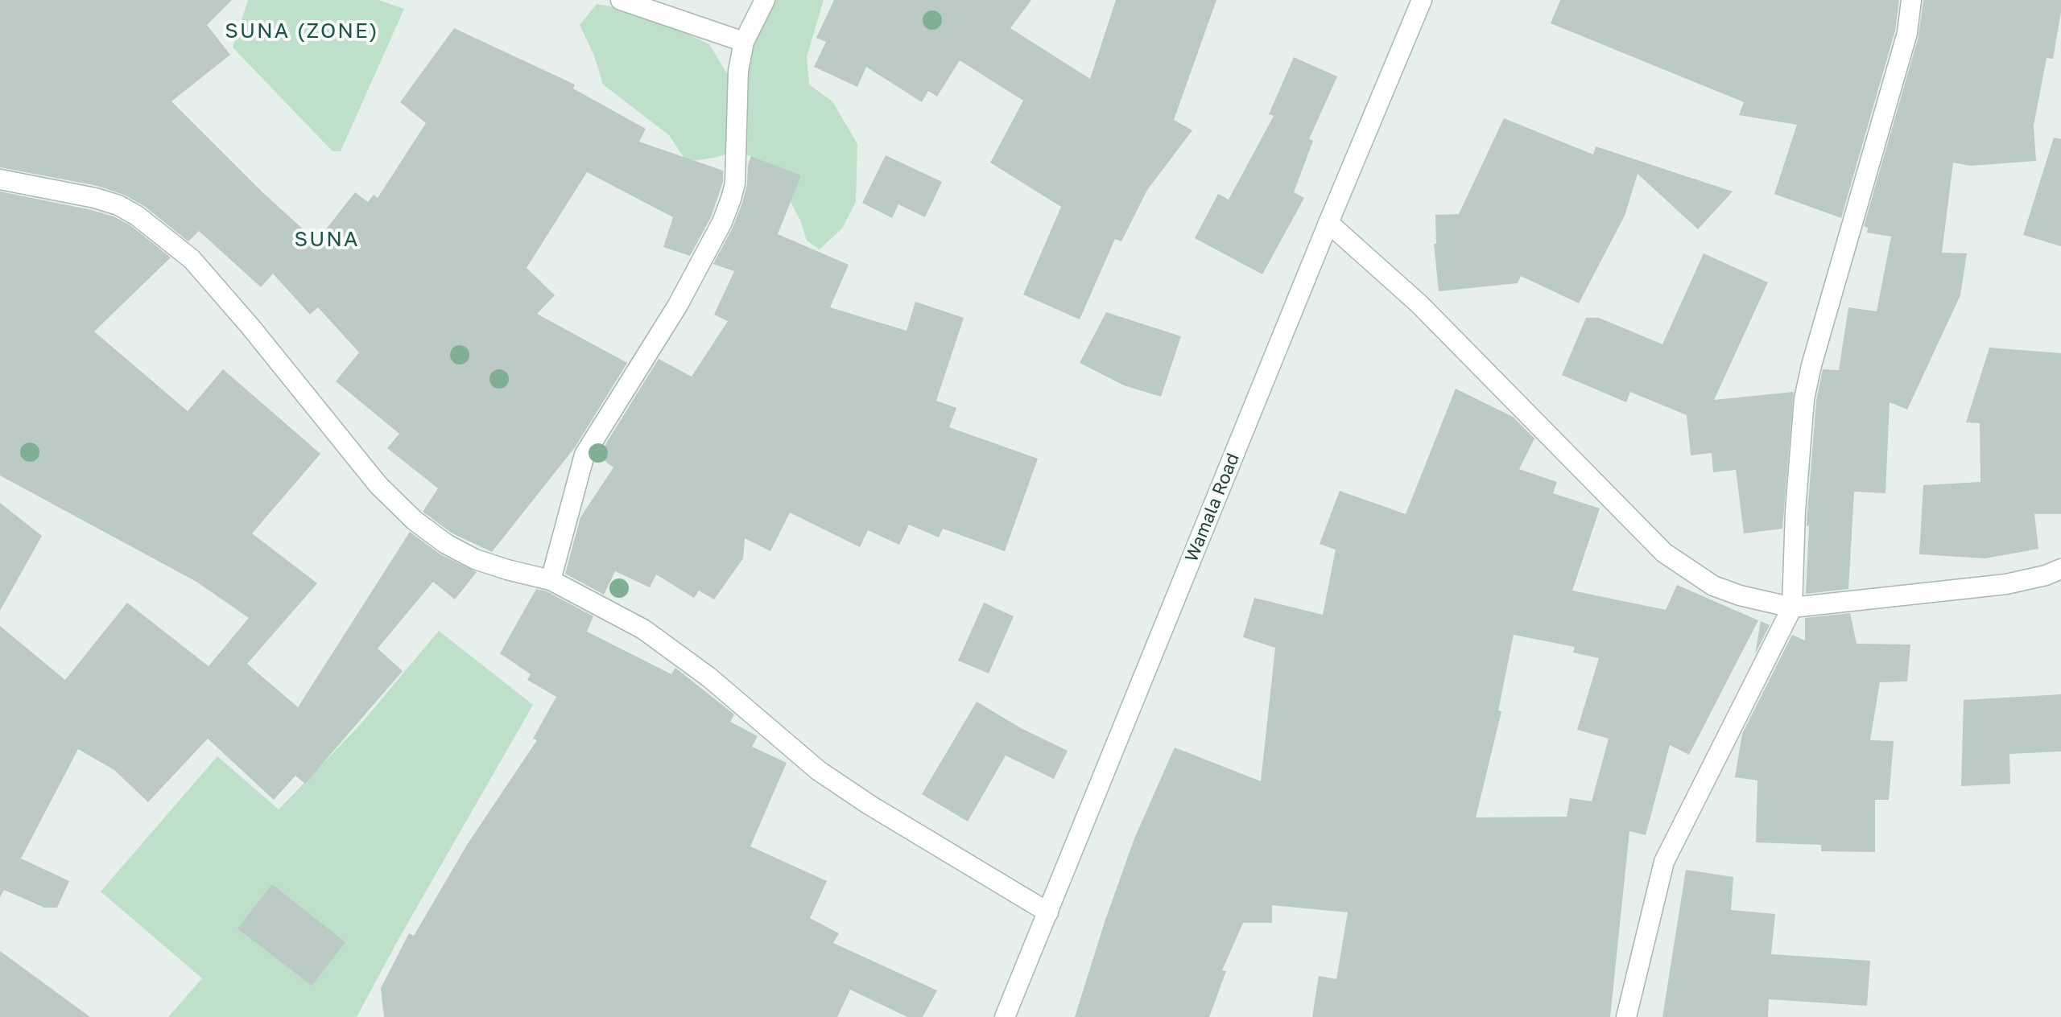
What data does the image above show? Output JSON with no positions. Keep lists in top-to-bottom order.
{
  "streets": {
    "street": ["Wamala Road"]
  },
  "districts": ["SUNA (ZONE)", "SUNA"]
}
